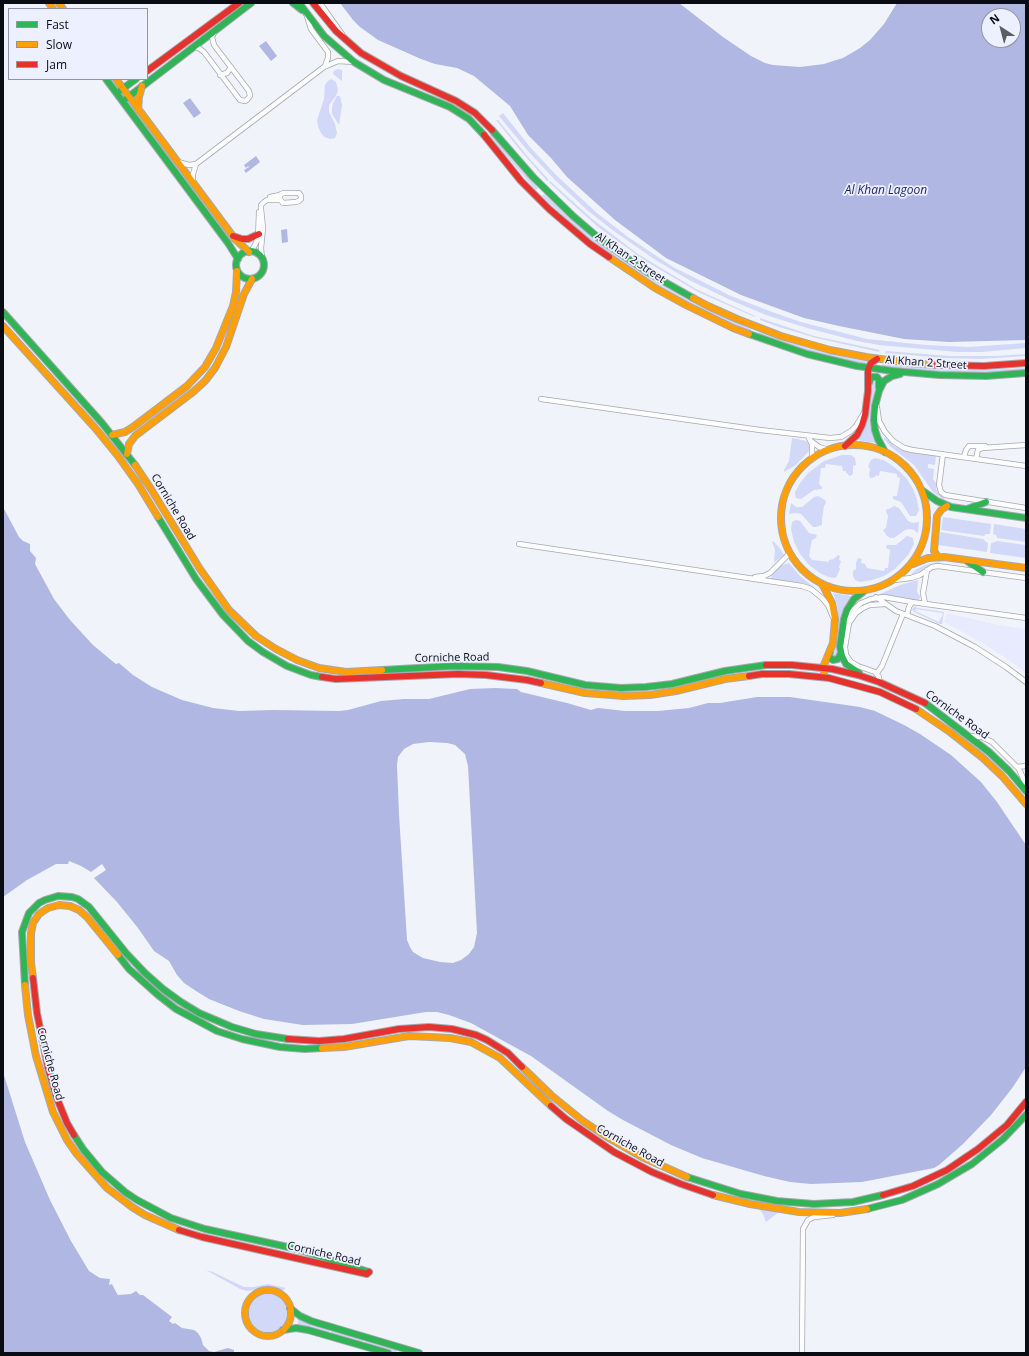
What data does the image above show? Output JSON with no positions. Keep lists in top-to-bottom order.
{
  "streets": {
    "street": ["Al Khan 2 Street", "Corniche Road"]
  },
  "water": ["Al Khan Lagoon"],
  "legend": ["Fast", "Slow", "Jam"],
  "north": "top left"
}
